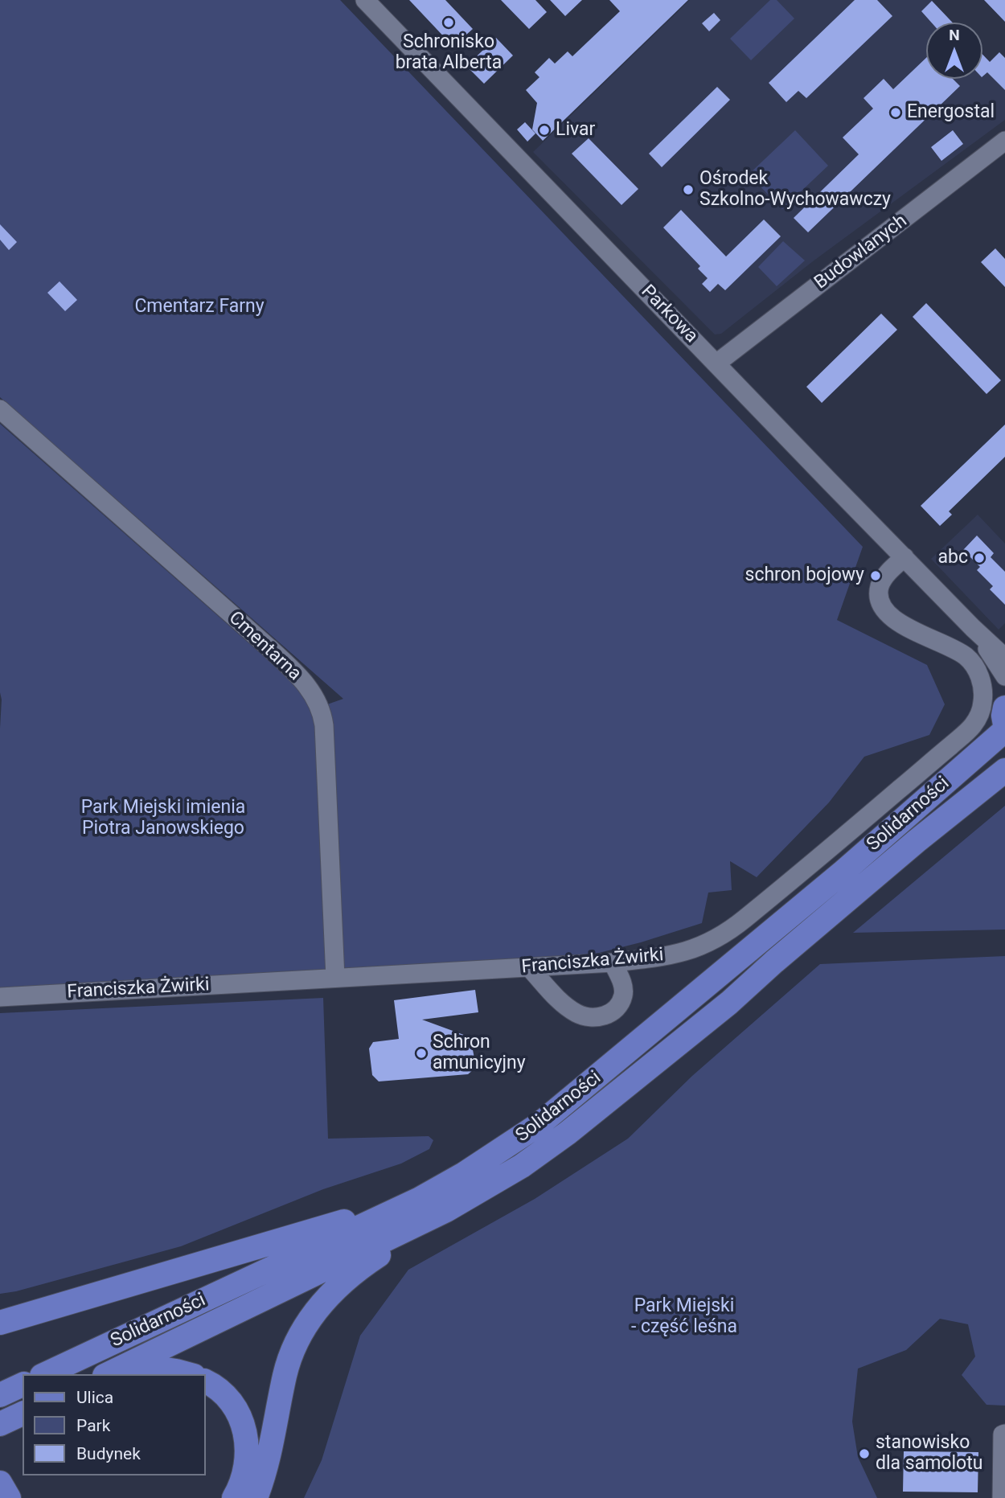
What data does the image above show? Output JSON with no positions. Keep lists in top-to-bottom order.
{
  "streets": {
    "main road": ["Solidarności"],
    "street": [
      "Budowlanych",
      "Parkowa",
      "Cmentarna",
      "Franciszka Żwirki"
    ]
  },
  "crossings": [
    ["Budowlanych", "Parkowa"],
    ["Parkowa", "Franciszka Żwirki"],
    ["Cmentarna", "Franciszka Żwirki"]
  ],
  "parks": ["Cmentarz Farny", "Park Miejski imienia Piotra Janowskiego", "Park Miejski - część leśna"],
  "places": [
    "Schronisko brata Alberta",
    "Energostal",
    "Livar",
    "Ośrodek Szkolno-Wychowawczy",
    "abc",
    "schron bojowy",
    "Schron amunicyjny",
    "stanowisko dla samolotu"
  ],
  "legend": ["Ulica", "Park", "Budynek"],
  "north": "top"
}
